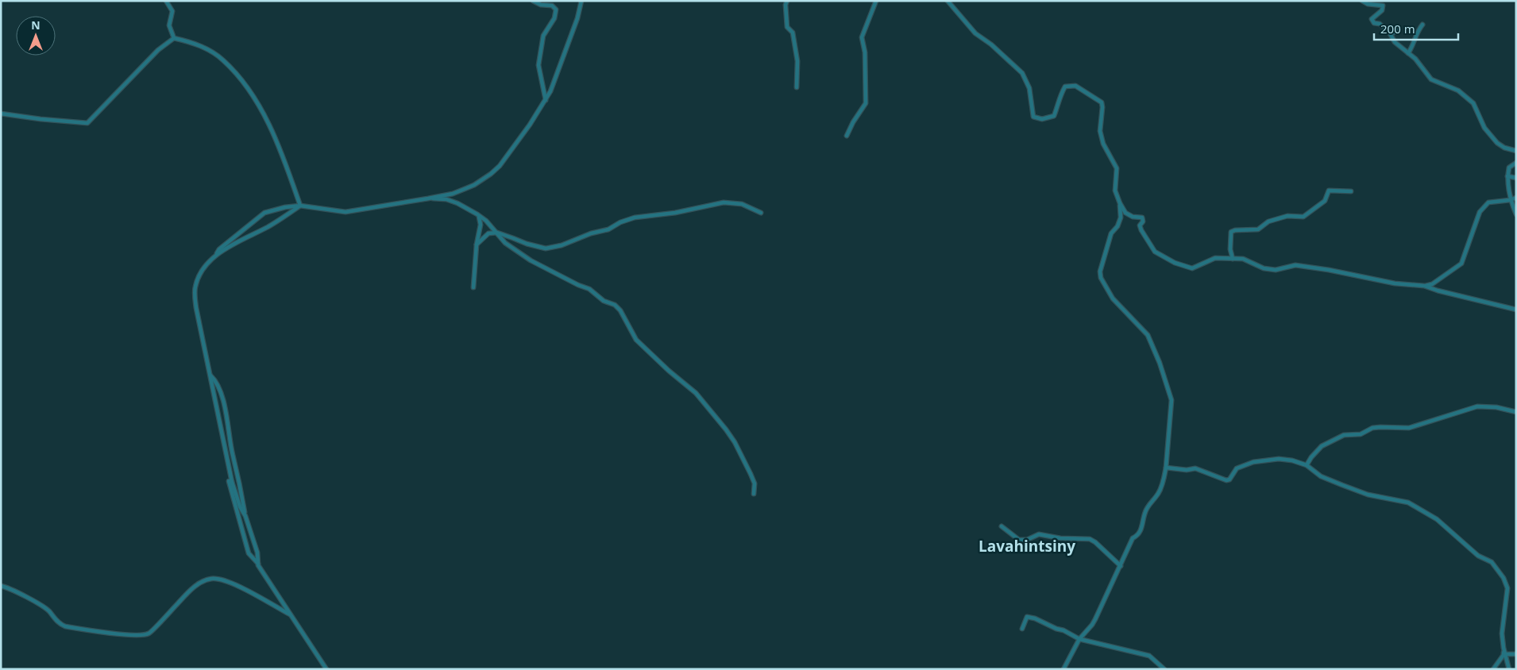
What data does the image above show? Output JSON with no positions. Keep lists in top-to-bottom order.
{
  "districts": ["Lavahintsiny"],
  "scale_bar": "200 m",
  "north": "top"
}
